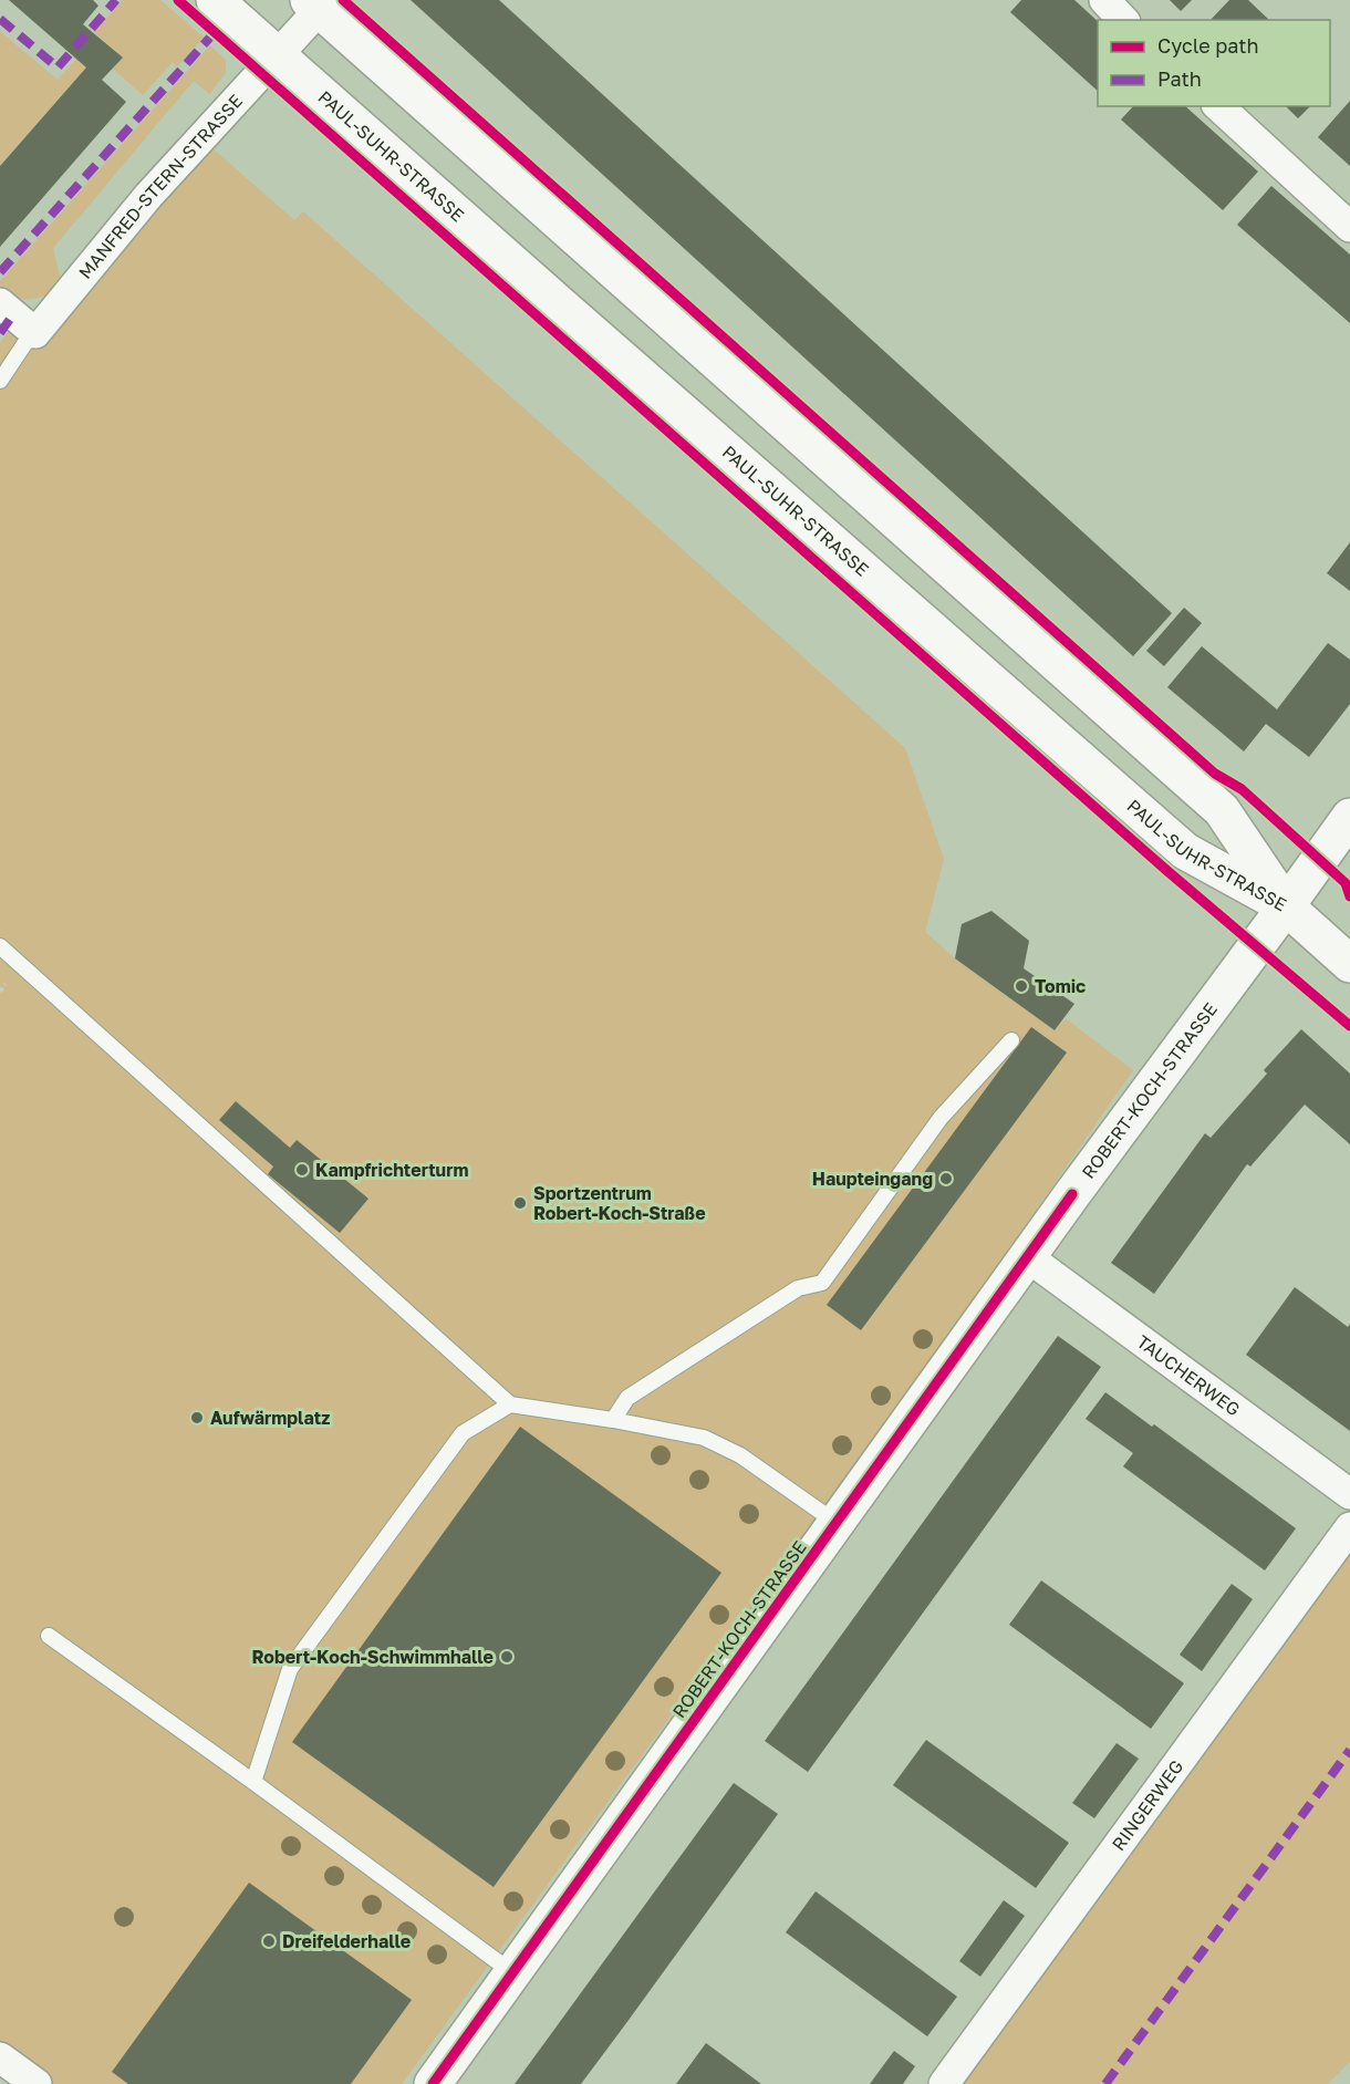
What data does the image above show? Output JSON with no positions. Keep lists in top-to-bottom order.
{
  "streets": {
    "street": [
      "PAUL-SUHR-STRASSE",
      "MANFRED-STERN-STRASSE",
      "ROBERT-KOCH-STRASSE",
      "TAUCHERWEG",
      "RINGERWEG"
    ]
  },
  "crossings": [
    ["PAUL-SUHR-STRASSE", "MANFRED-STERN-STRASSE"],
    ["PAUL-SUHR-STRASSE", "ROBERT-KOCH-STRASSE"],
    ["ROBERT-KOCH-STRASSE", "TAUCHERWEG"]
  ],
  "places": [
    "Tomic",
    "Kampfrichterturm",
    "Haupteingang",
    "Sportzentrum Robert-Koch-Straße",
    "Aufwärmplatz",
    "Robert-Koch-Schwimmhalle",
    "Dreifelderhalle"
  ],
  "legend": ["Cycle path", "Path"]
}
